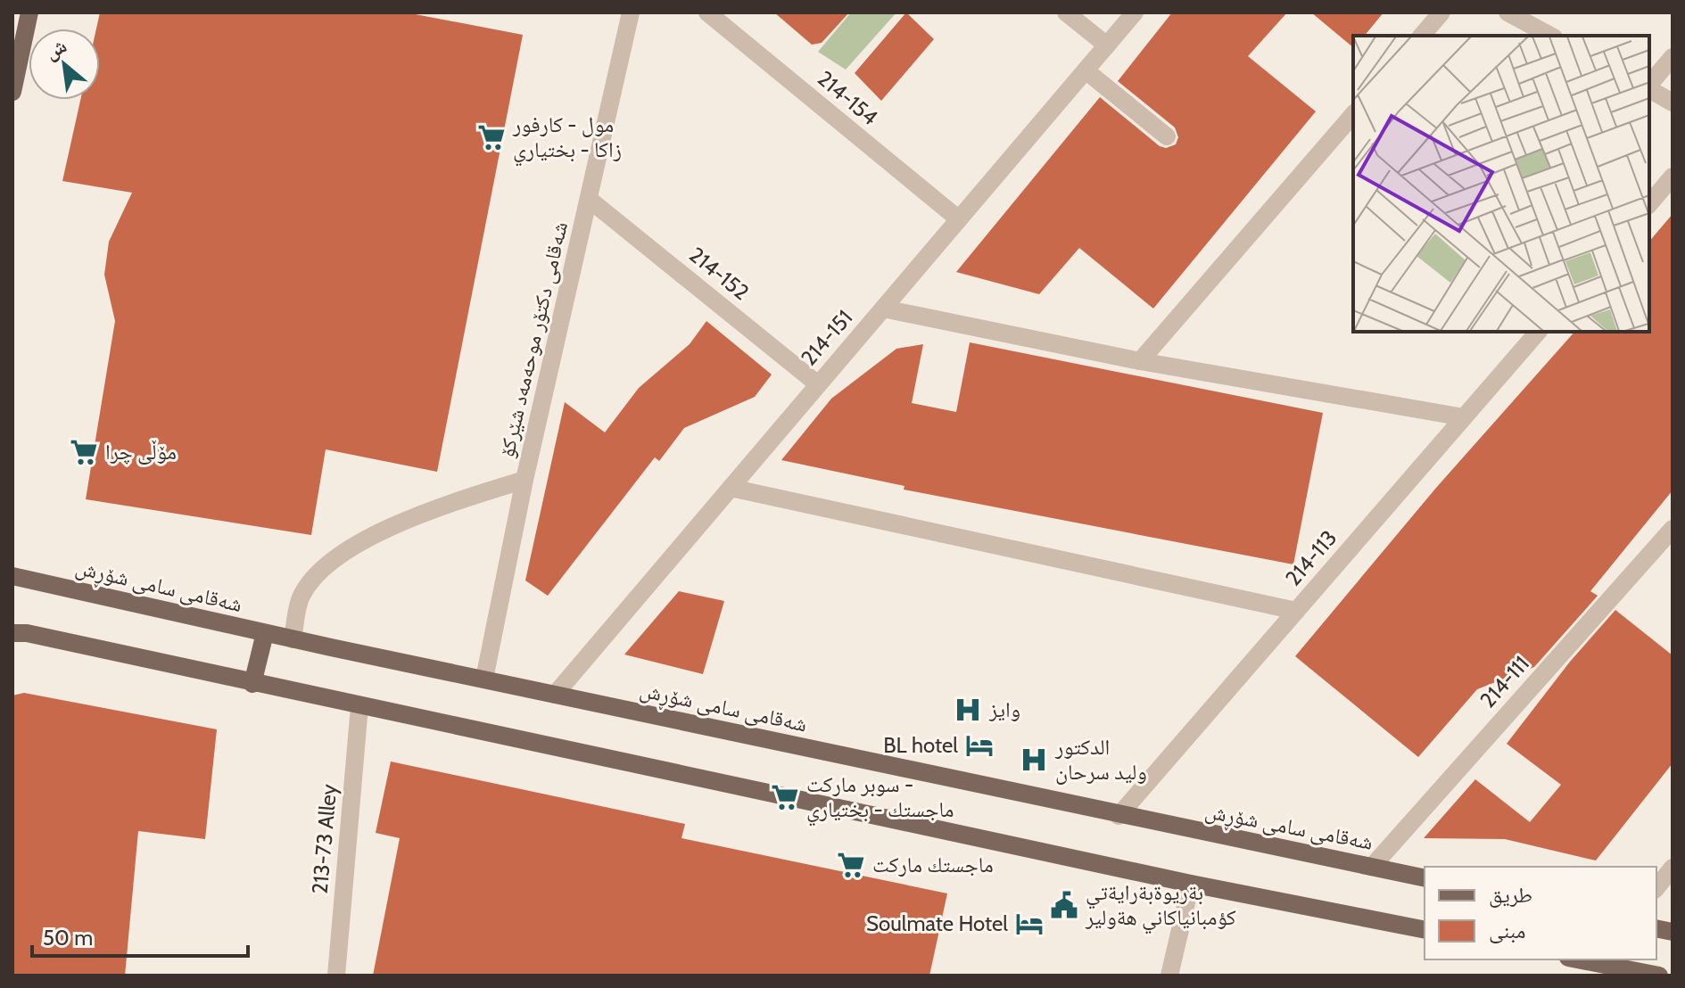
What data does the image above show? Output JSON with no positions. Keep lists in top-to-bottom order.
{
  "streets": {
    "main road": ["شەقامی سامی شۆڕش"],
    "street": [
      "214-154",
      "214-152",
      "214-151",
      "شەقامی دکتۆر موحەمەد شێرکۆ",
      "214-113",
      "214-111",
      "213-73 Alley"
    ]
  },
  "crossings": [
    ["214-154", "214-151"],
    ["214-152", "214-151"],
    ["214-152", "شەقامی دکتۆر موحەمەد شێرکۆ"],
    ["214-151", "شەقامی سامی شۆڕش"],
    ["شەقامی دکتۆر موحەمەد شێرکۆ", "شەقامی سامی شۆڕش"],
    ["214-113", "شەقامی سامی شۆڕش"],
    ["شەقامی سامی شۆڕش", "214-111"]
  ],
  "places": {
    "supermarket": [
      "مول - كارفور زاكا - بختياري",
      "مۆڵی چرا",
      "سوبر ماركت - ماجستك - بختياري",
      "ماجستك ماركت"
    ],
    "hospital": ["وايز", "الدكتور وليد سرحان"],
    "hotel": ["BL hotel", "Soulmate Hotel"],
    "public building": ["بةريوةبةرايةتي كؤمبانياكاني هةولير"]
  },
  "legend": ["طريق", "مبنى"],
  "scale_bar": "50 m",
  "north": "top left"
}
